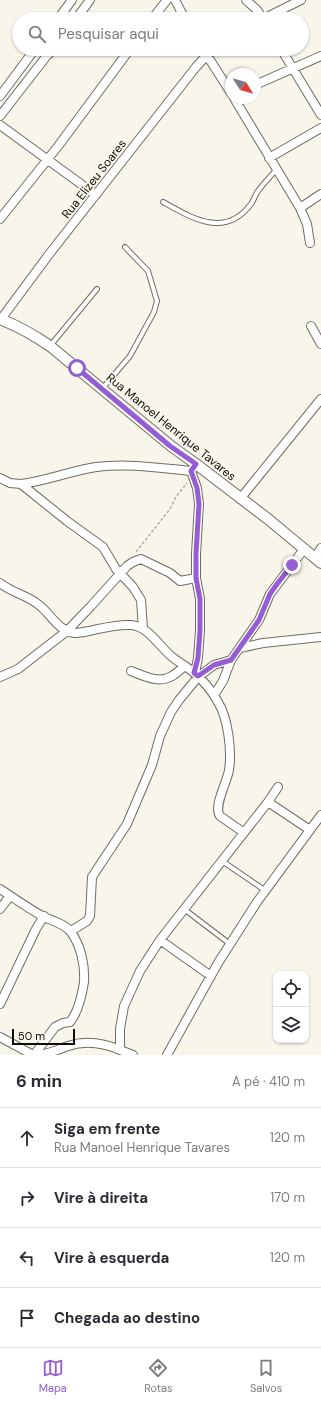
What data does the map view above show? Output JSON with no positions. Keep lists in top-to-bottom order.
{
  "streets": {
    "street": ["Rua Elizeu Soares", "Rua Manoel Henrique Tavares"]
  },
  "crossings": [
    ["Rua Elizeu Soares", "Rua Manoel Henrique Tavares"]
  ],
  "scale_bar": "50 m",
  "north": "bottom right",
  "page": {
    "search": "Pesquisar aqui",
    "scale": "50 m",
    "heading": ["6 min", "A pé · 410 m"],
    "list": [
      ["Siga em frente", "Rua Manoel Henrique Tavares", "120 m"],
      ["Vire à direita", "170 m"],
      ["Vire à esquerda", "120 m"],
      "Chegada ao destino"
    ],
    "nav": ["Mapa", "Rotas", "Salvos"]
  }
}
